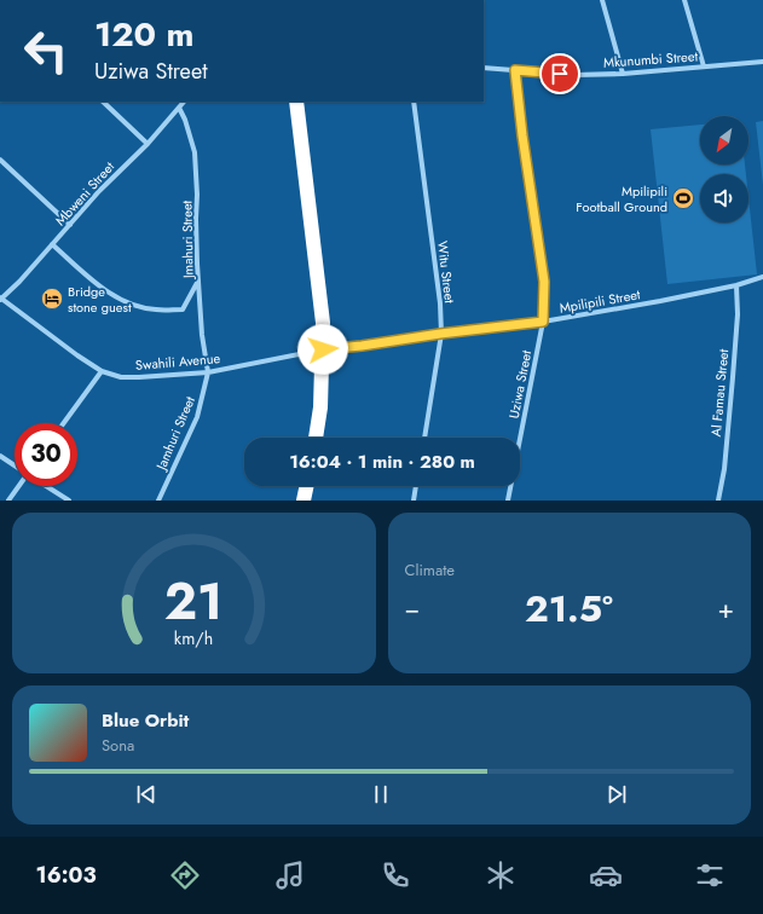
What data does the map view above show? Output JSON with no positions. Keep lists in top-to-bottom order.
{
  "streets": {
    "street": [
      "Mkunumbi Street",
      "Mbweni Street",
      "Jmahuri Street",
      "Witu Street",
      "Mpilipili Street",
      "Swahili Avenue",
      "Uziwa Street",
      "Al Famau Street",
      "Jamhuri Street"
    ]
  },
  "crossings": [
    ["Mkunumbi Street", "Uziwa Street"],
    ["Mbweni Street", "Jmahuri Street"],
    ["Mbweni Street", "Swahili Avenue"],
    ["Jmahuri Street", "Swahili Avenue"],
    ["Jmahuri Street", "Jamhuri Street"],
    ["Witu Street", "Mpilipili Street"],
    ["Mpilipili Street", "Swahili Avenue"],
    ["Mpilipili Street", "Uziwa Street"],
    ["Mpilipili Street", "Al Famau Street"],
    ["Swahili Avenue", "Jamhuri Street"]
  ],
  "places": {
    "sports": ["Mpilipili Football Ground"],
    "hotel": ["Bridge stone guest"]
  },
  "north": "bottom left",
  "page": {
    "turn": ["120 m", "Uziwa Street"],
    "limit": "30",
    "trip": "16:04 · 1 min · 280 m",
    "tile": "Climate",
    "heat": ["−", "21.5°", "+"],
    "song": ["Blue Orbit", "Sona"],
    "tabs": "16:03",
    "gauge": ["21", "km/h"]
  }
}
